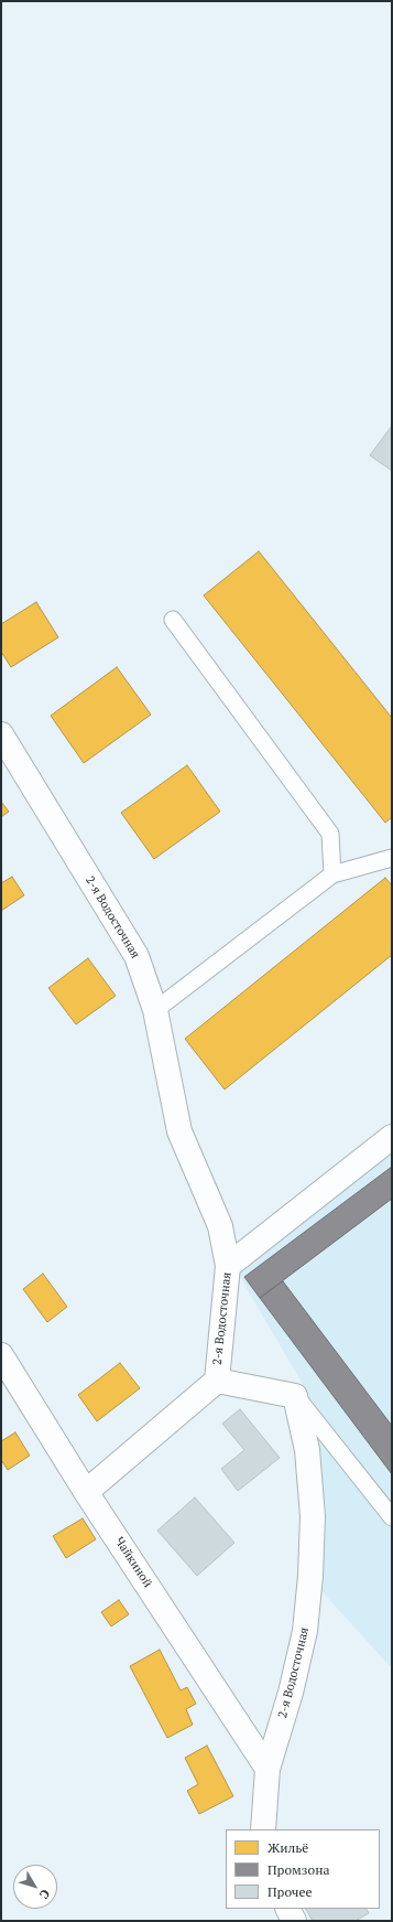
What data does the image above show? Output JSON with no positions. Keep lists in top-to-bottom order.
{
  "streets": {
    "street": ["2-я Водосточная", "Чайкиной"]
  },
  "crossings": [
    ["2-я Водосточная", "Чайкиной"]
  ],
  "legend": ["Жильё", "Промзона", "Прочее"],
  "north": "bottom right"
}
